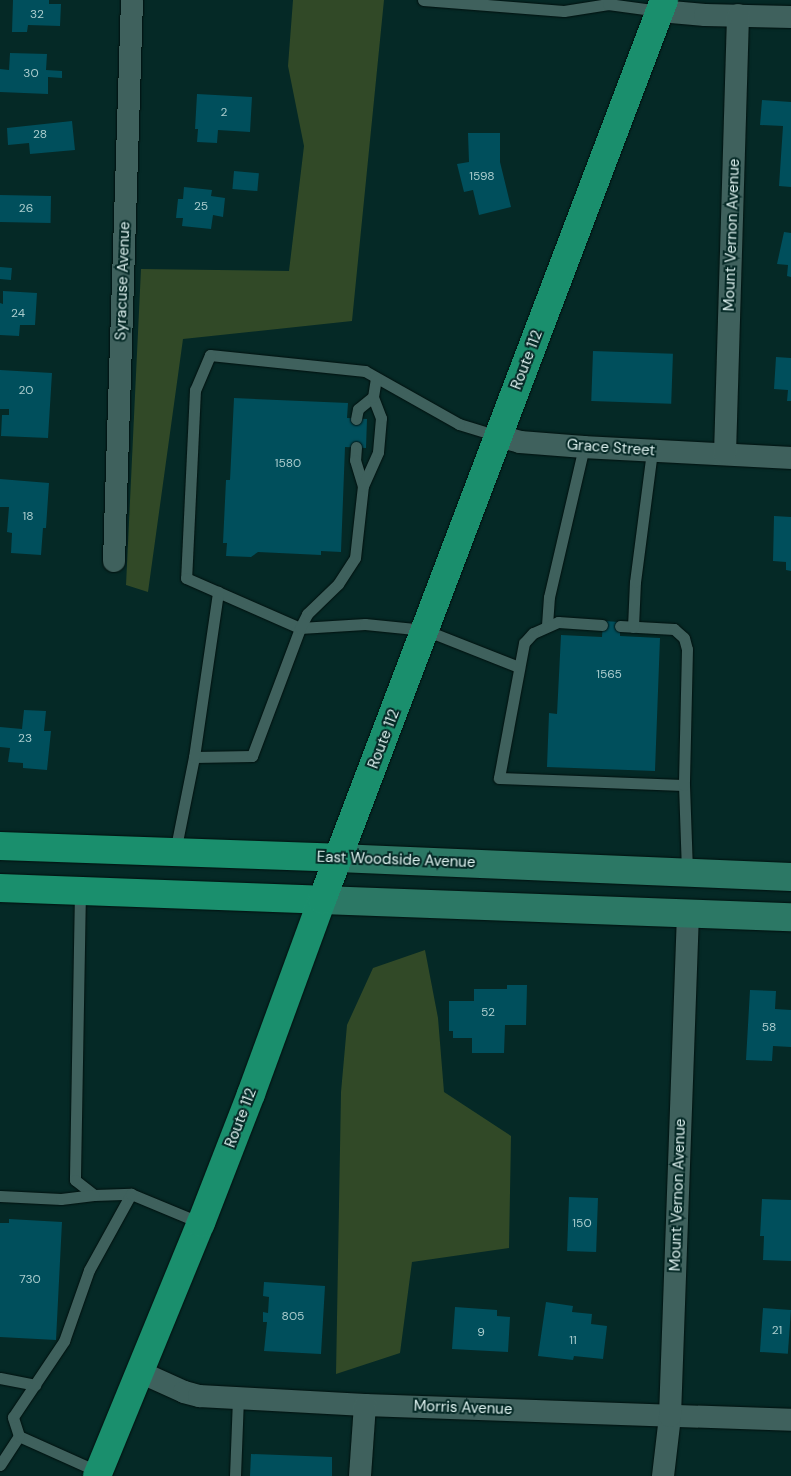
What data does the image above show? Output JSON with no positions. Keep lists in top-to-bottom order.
{
  "streets": {
    "main road": ["Route 112", "East Woodside Avenue"],
    "street": [
      "Mount Vernon Avenue",
      "Syracuse Avenue",
      "Grace Street",
      "Morris Avenue"
    ]
  },
  "crossings": [
    ["Mount Vernon Avenue", "Grace Street"],
    ["Mount Vernon Avenue", "Morris Avenue"],
    ["Route 112", "Grace Street"],
    ["Route 112", "East Woodside Avenue"],
    ["Route 112", "Morris Avenue"]
  ],
  "house_numbers": [
    "32",
    "30",
    "2",
    "28",
    "1598",
    "25",
    "26",
    "24",
    "20",
    "1580",
    "18",
    "1565",
    "23",
    "52",
    "58",
    "150",
    "730",
    "805",
    "21",
    "9",
    "11"
  ]
}
